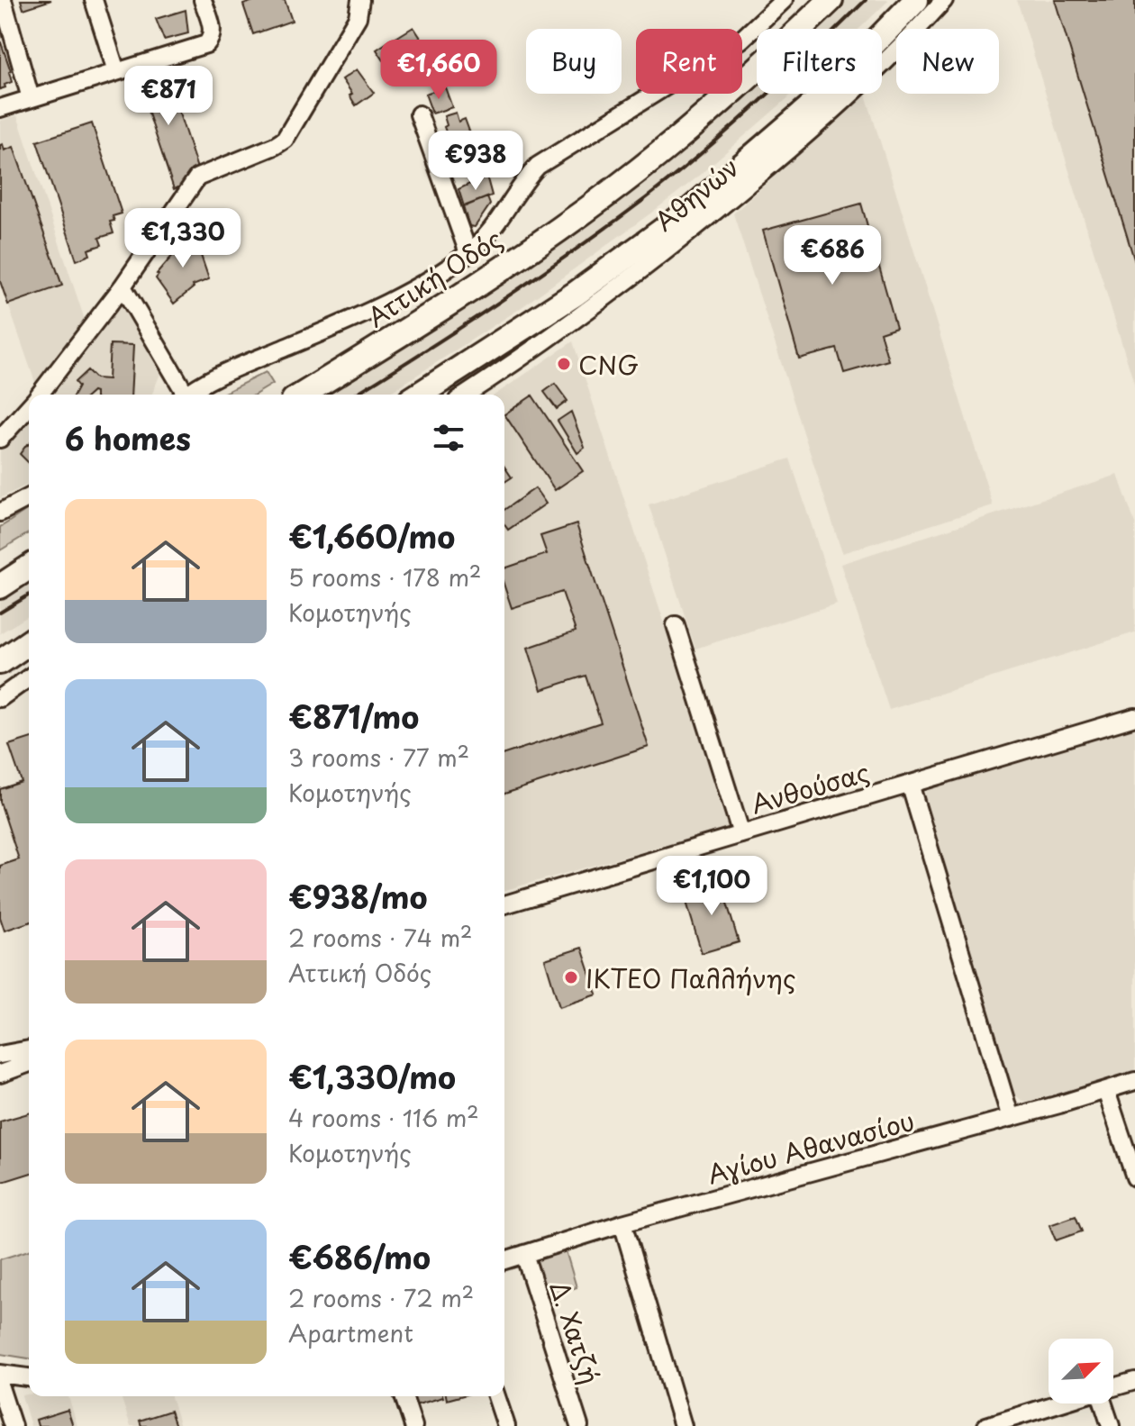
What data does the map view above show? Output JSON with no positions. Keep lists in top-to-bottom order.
{
  "streets": {
    "highway": ["Αττική Οδός"],
    "street": [
      "Αθηνών",
      "Ανθούσας",
      "Αγίου Αθανασίου",
      "Δ. Χατζή"
    ]
  },
  "crossings": [
    ["Αγίου Αθανασίου", "Δ. Χατζή"]
  ],
  "places": ["CNG", "ΙΚΤΕΟ Παλλήνης"],
  "north": "top right",
  "page": {
    "chip": [
      "Buy",
      "Rent",
      "Filters",
      "New"
    ],
    "price": [
      "€1,660",
      "€871",
      "€938",
      "€1,330",
      "€686",
      "€1,100"
    ],
    "heading": "6 homes",
    "list": [
      {
        "name": "€1,660/mo",
        "note": "5 rooms · 178 m² · Κομοτηνής"
      },
      {
        "name": "€871/mo",
        "note": "3 rooms · 77 m² · Κομοτηνής"
      },
      {
        "name": "€938/mo",
        "note": "2 rooms · 74 m² · Αττική Οδός"
      },
      {
        "name": "€1,330/mo",
        "note": "4 rooms · 116 m² · Κομοτηνής"
      },
      {
        "name": "€686/mo",
        "note": "2 rooms · 72 m² · Apartment"
      }
    ]
  }
}
